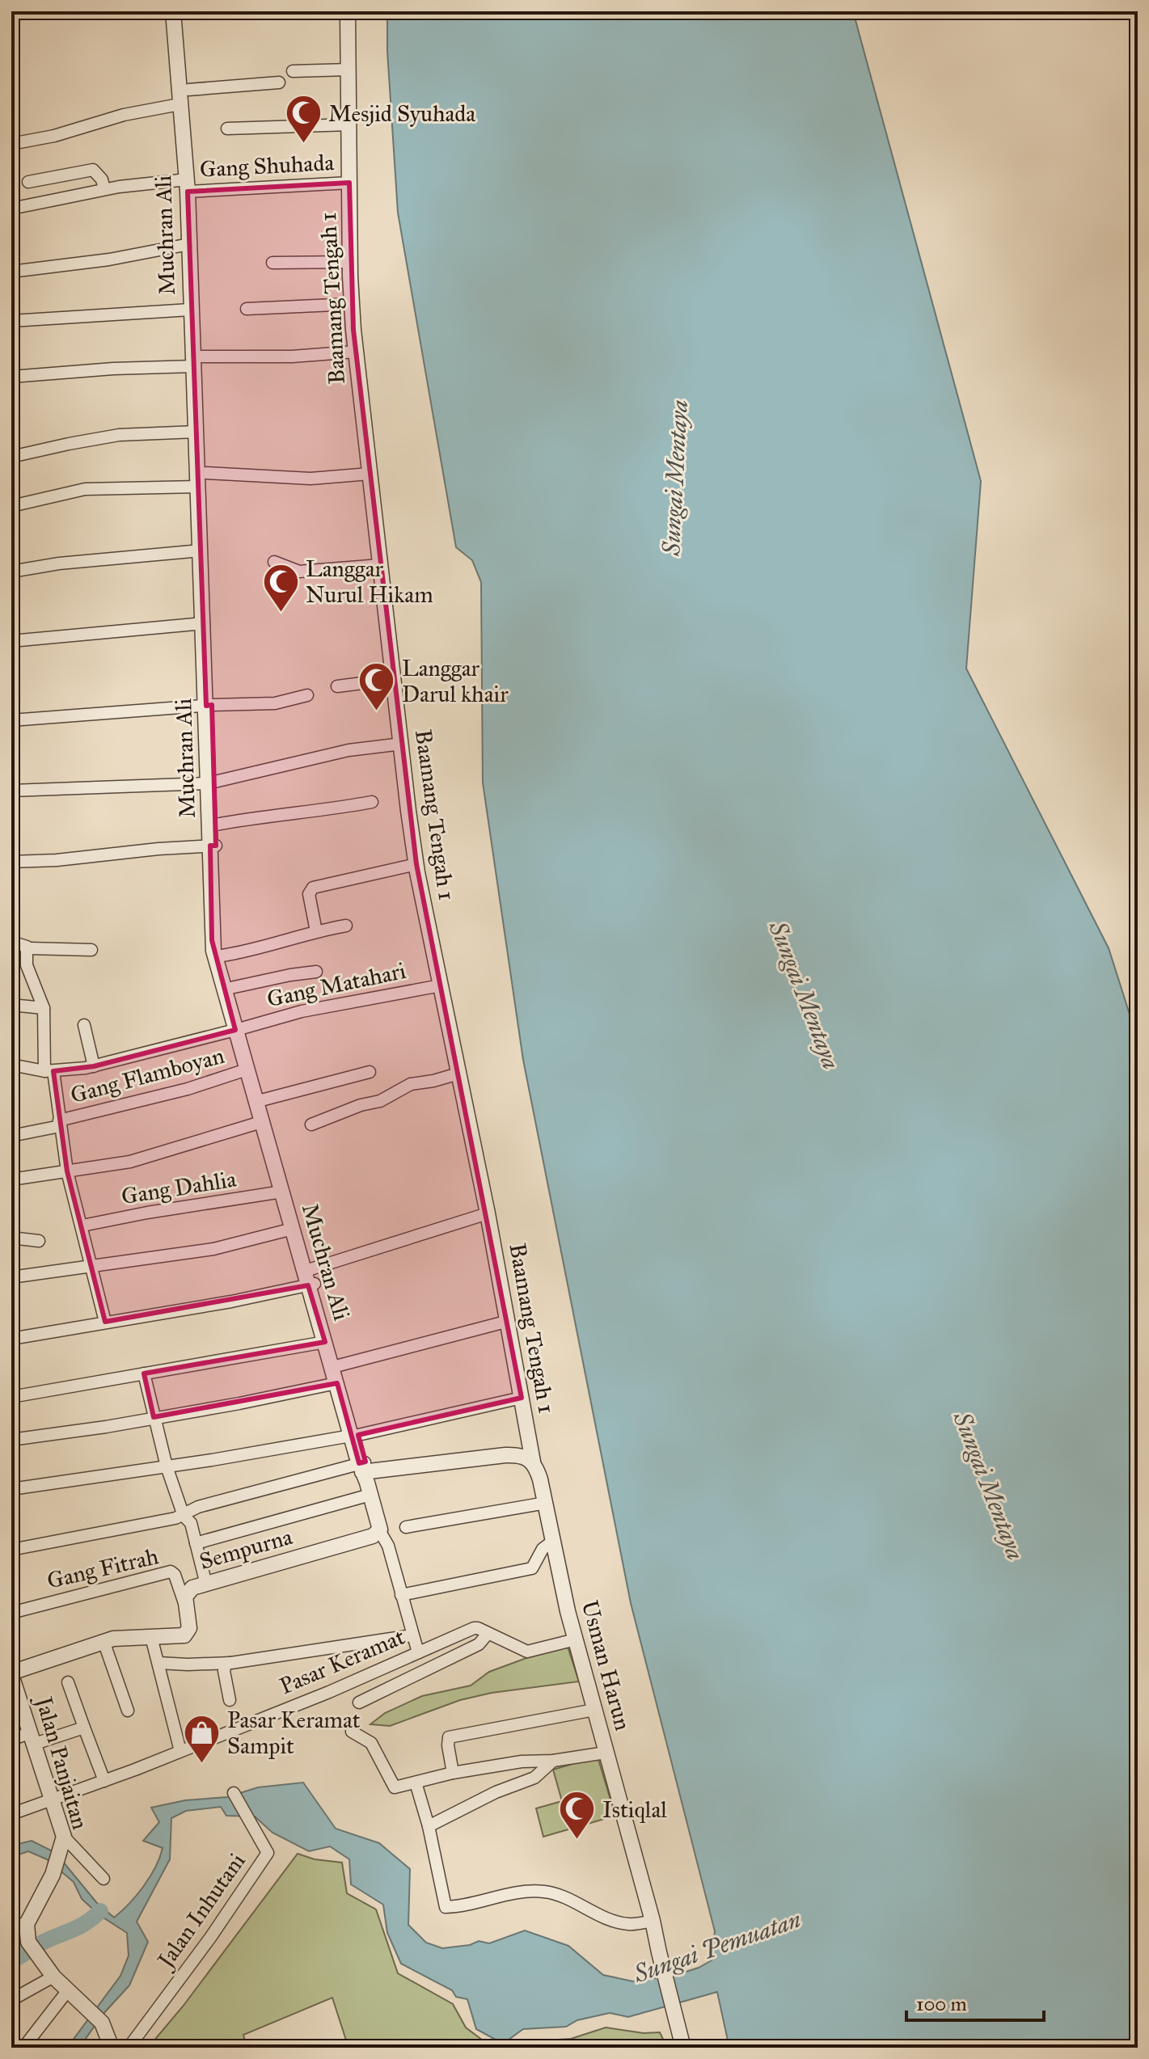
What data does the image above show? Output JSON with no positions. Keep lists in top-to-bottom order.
{
  "streets": {
    "street": [
      "Gang Shuhada",
      "Muchran Ali",
      "Baamang Tengah 1",
      "Gang Matahari",
      "Gang Flamboyan",
      "Gang Dahlia",
      "Sempurna",
      "Gang Fitrah",
      "Pasar Keramat",
      "Usman Harun",
      "Jalan Panjaitan",
      "Jalan Inhutani"
    ]
  },
  "crossings": [
    ["Gang Shuhada", "Muchran Ali"],
    ["Gang Shuhada", "Baamang Tengah 1"],
    ["Muchran Ali", "Gang Matahari"],
    ["Muchran Ali", "Gang Flamboyan"],
    ["Muchran Ali", "Gang Dahlia"],
    ["Muchran Ali", "Sempurna"],
    ["Baamang Tengah 1", "Gang Matahari"],
    ["Baamang Tengah 1", "Usman Harun"],
    ["Sempurna", "Gang Fitrah"],
    ["Sempurna", "Jalan Panjaitan"],
    ["Pasar Keramat", "Usman Harun"],
    ["Pasar Keramat", "Jalan Panjaitan"]
  ],
  "water": ["Sungai Mentaya", "Sungai Pemuatan"],
  "places": {
    "mosque": [
      "Mesjid Syuhada",
      "Langgar Nurul Hikam",
      "Langgar Darul khair",
      "Istiqlal"
    ],
    "shop": ["Pasar Keramat Sampit"]
  },
  "scale_bar": "100 m"
}
